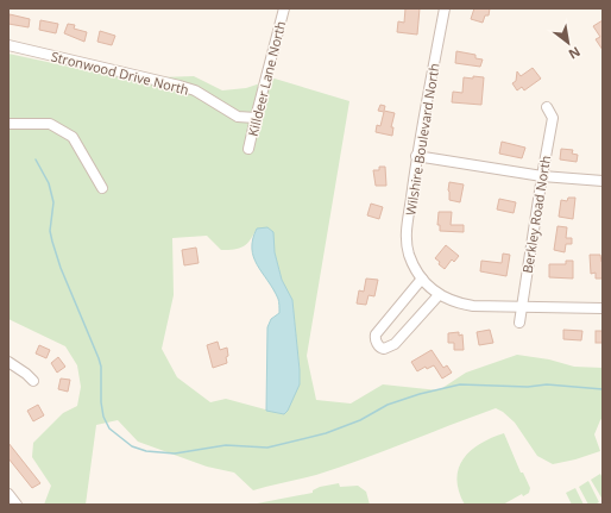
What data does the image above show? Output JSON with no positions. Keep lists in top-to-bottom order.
{
  "streets": {
    "street": [
      "Stronwood Drive North",
      "Killdeer Lane North",
      "Wilshire Boulevard North",
      "Berkley Road North"
    ]
  },
  "crossings": [
    ["Stronwood Drive North", "Killdeer Lane North"],
    ["Wilshire Boulevard North", "Berkley Road North"]
  ],
  "north": "bottom right"
}
